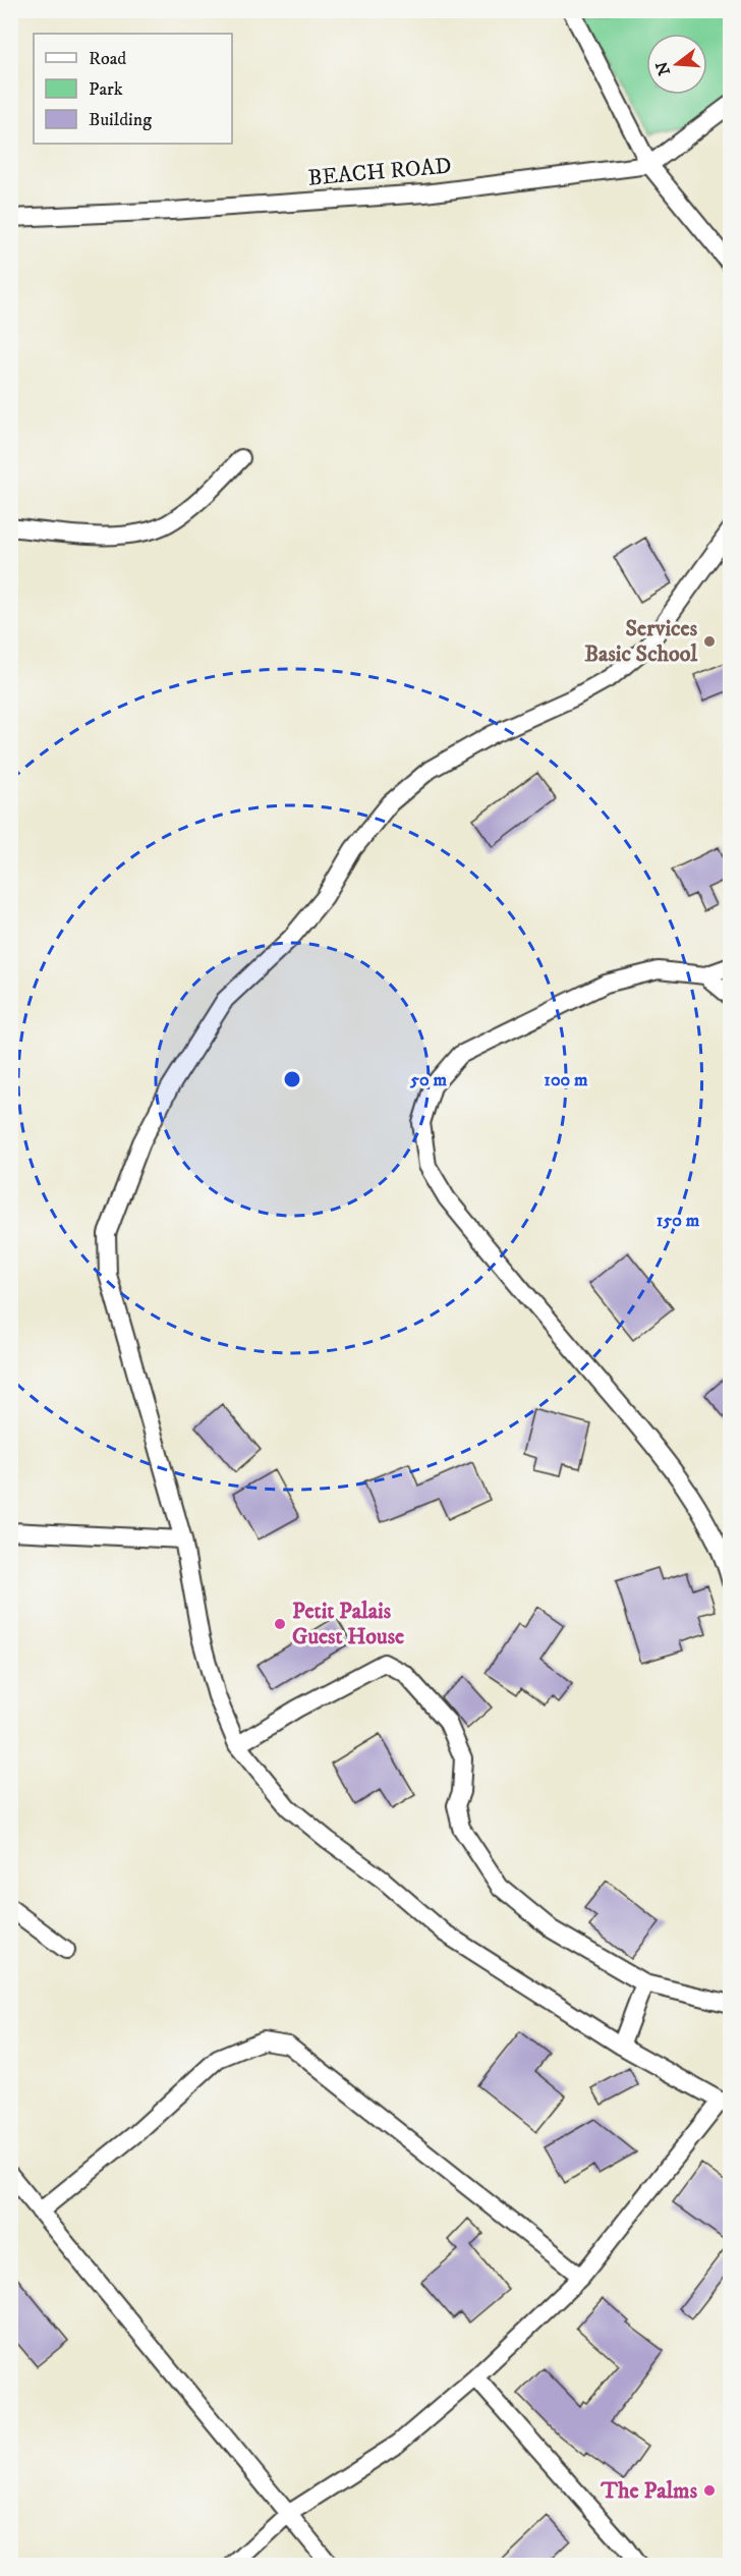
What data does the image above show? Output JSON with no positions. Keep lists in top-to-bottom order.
{
  "streets": {
    "street": ["BEACH ROAD"]
  },
  "places": ["Services Basic School", "Petit Palais Guest House", "The Palms"],
  "legend": ["Road", "Park", "Building"],
  "north": "left",
  "rings": ["50 m", "100 m", "150 m"]
}
